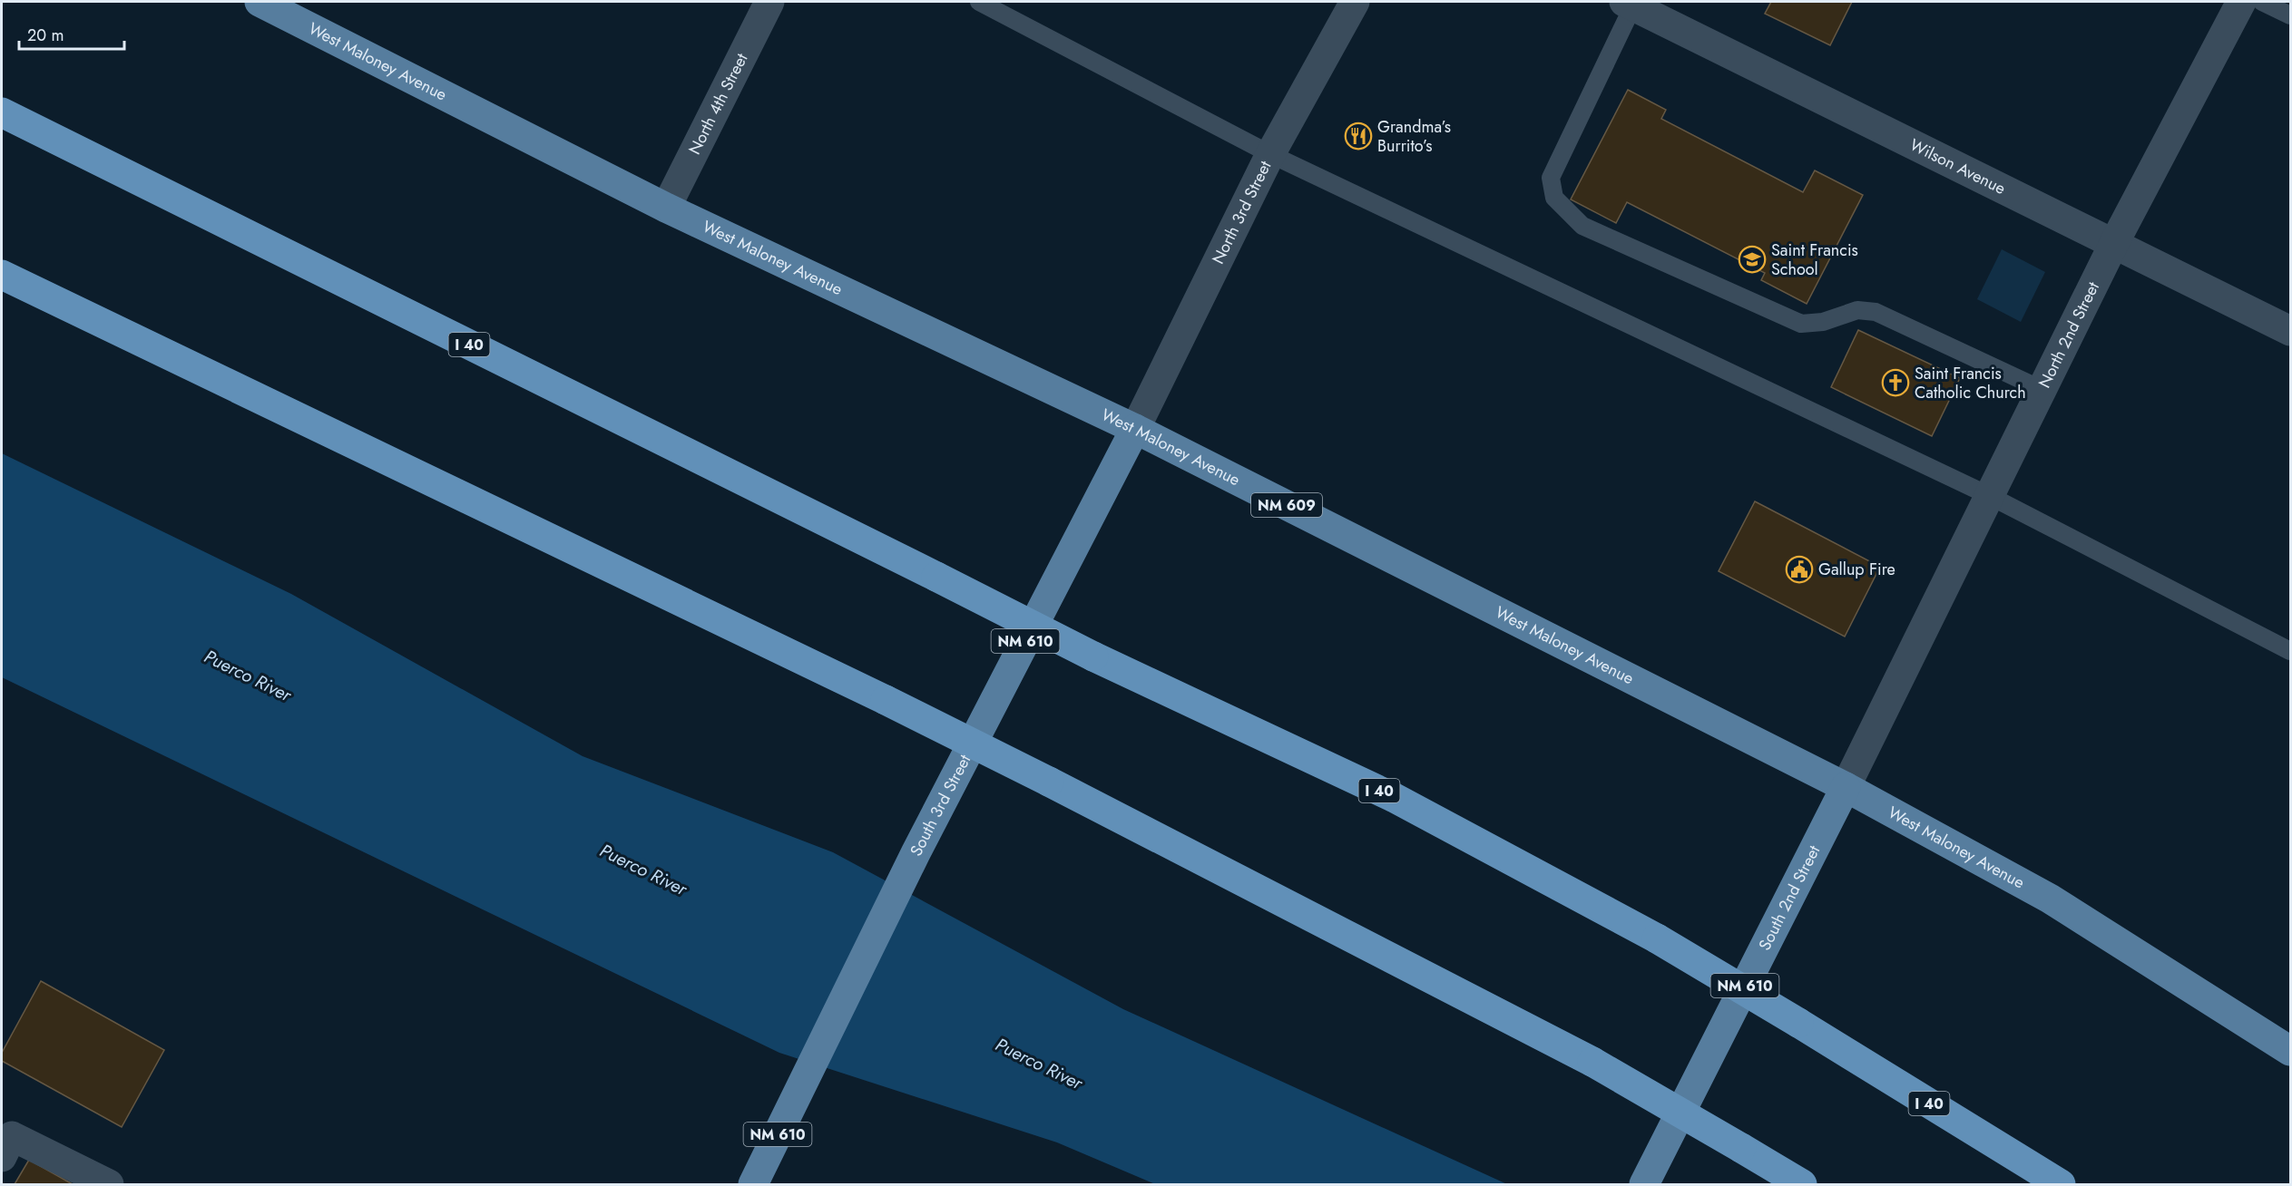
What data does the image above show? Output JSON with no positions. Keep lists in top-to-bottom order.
{
  "streets": {
    "highway": ["I 40"],
    "main road": [
      "West Maloney Avenue",
      "NM 609",
      "NM 610",
      "South 3rd Street",
      "South 2nd Street"
    ],
    "street": [
      "North 4th Street",
      "Wilson Avenue",
      "North 3rd Street",
      "North 2nd Street"
    ]
  },
  "crossings": [
    ["West Maloney Avenue", "North 4th Street"],
    ["West Maloney Avenue", "North 3rd Street"],
    ["West Maloney Avenue", "North 2nd Street"],
    ["West Maloney Avenue", "South 3rd Street"],
    ["West Maloney Avenue", "South 2nd Street"],
    ["Wilson Avenue", "North 2nd Street"],
    ["North 3rd Street", "South 3rd Street"],
    ["North 2nd Street", "South 2nd Street"]
  ],
  "water": ["Puerco River"],
  "places": {
    "restaurant": ["Grandma’s Burrito’s"],
    "school or university": ["Saint Francis School"],
    "church": ["Saint Francis Catholic Church"],
    "public building": ["Gallup Fire"]
  },
  "scale_bar": "20 m"
}
